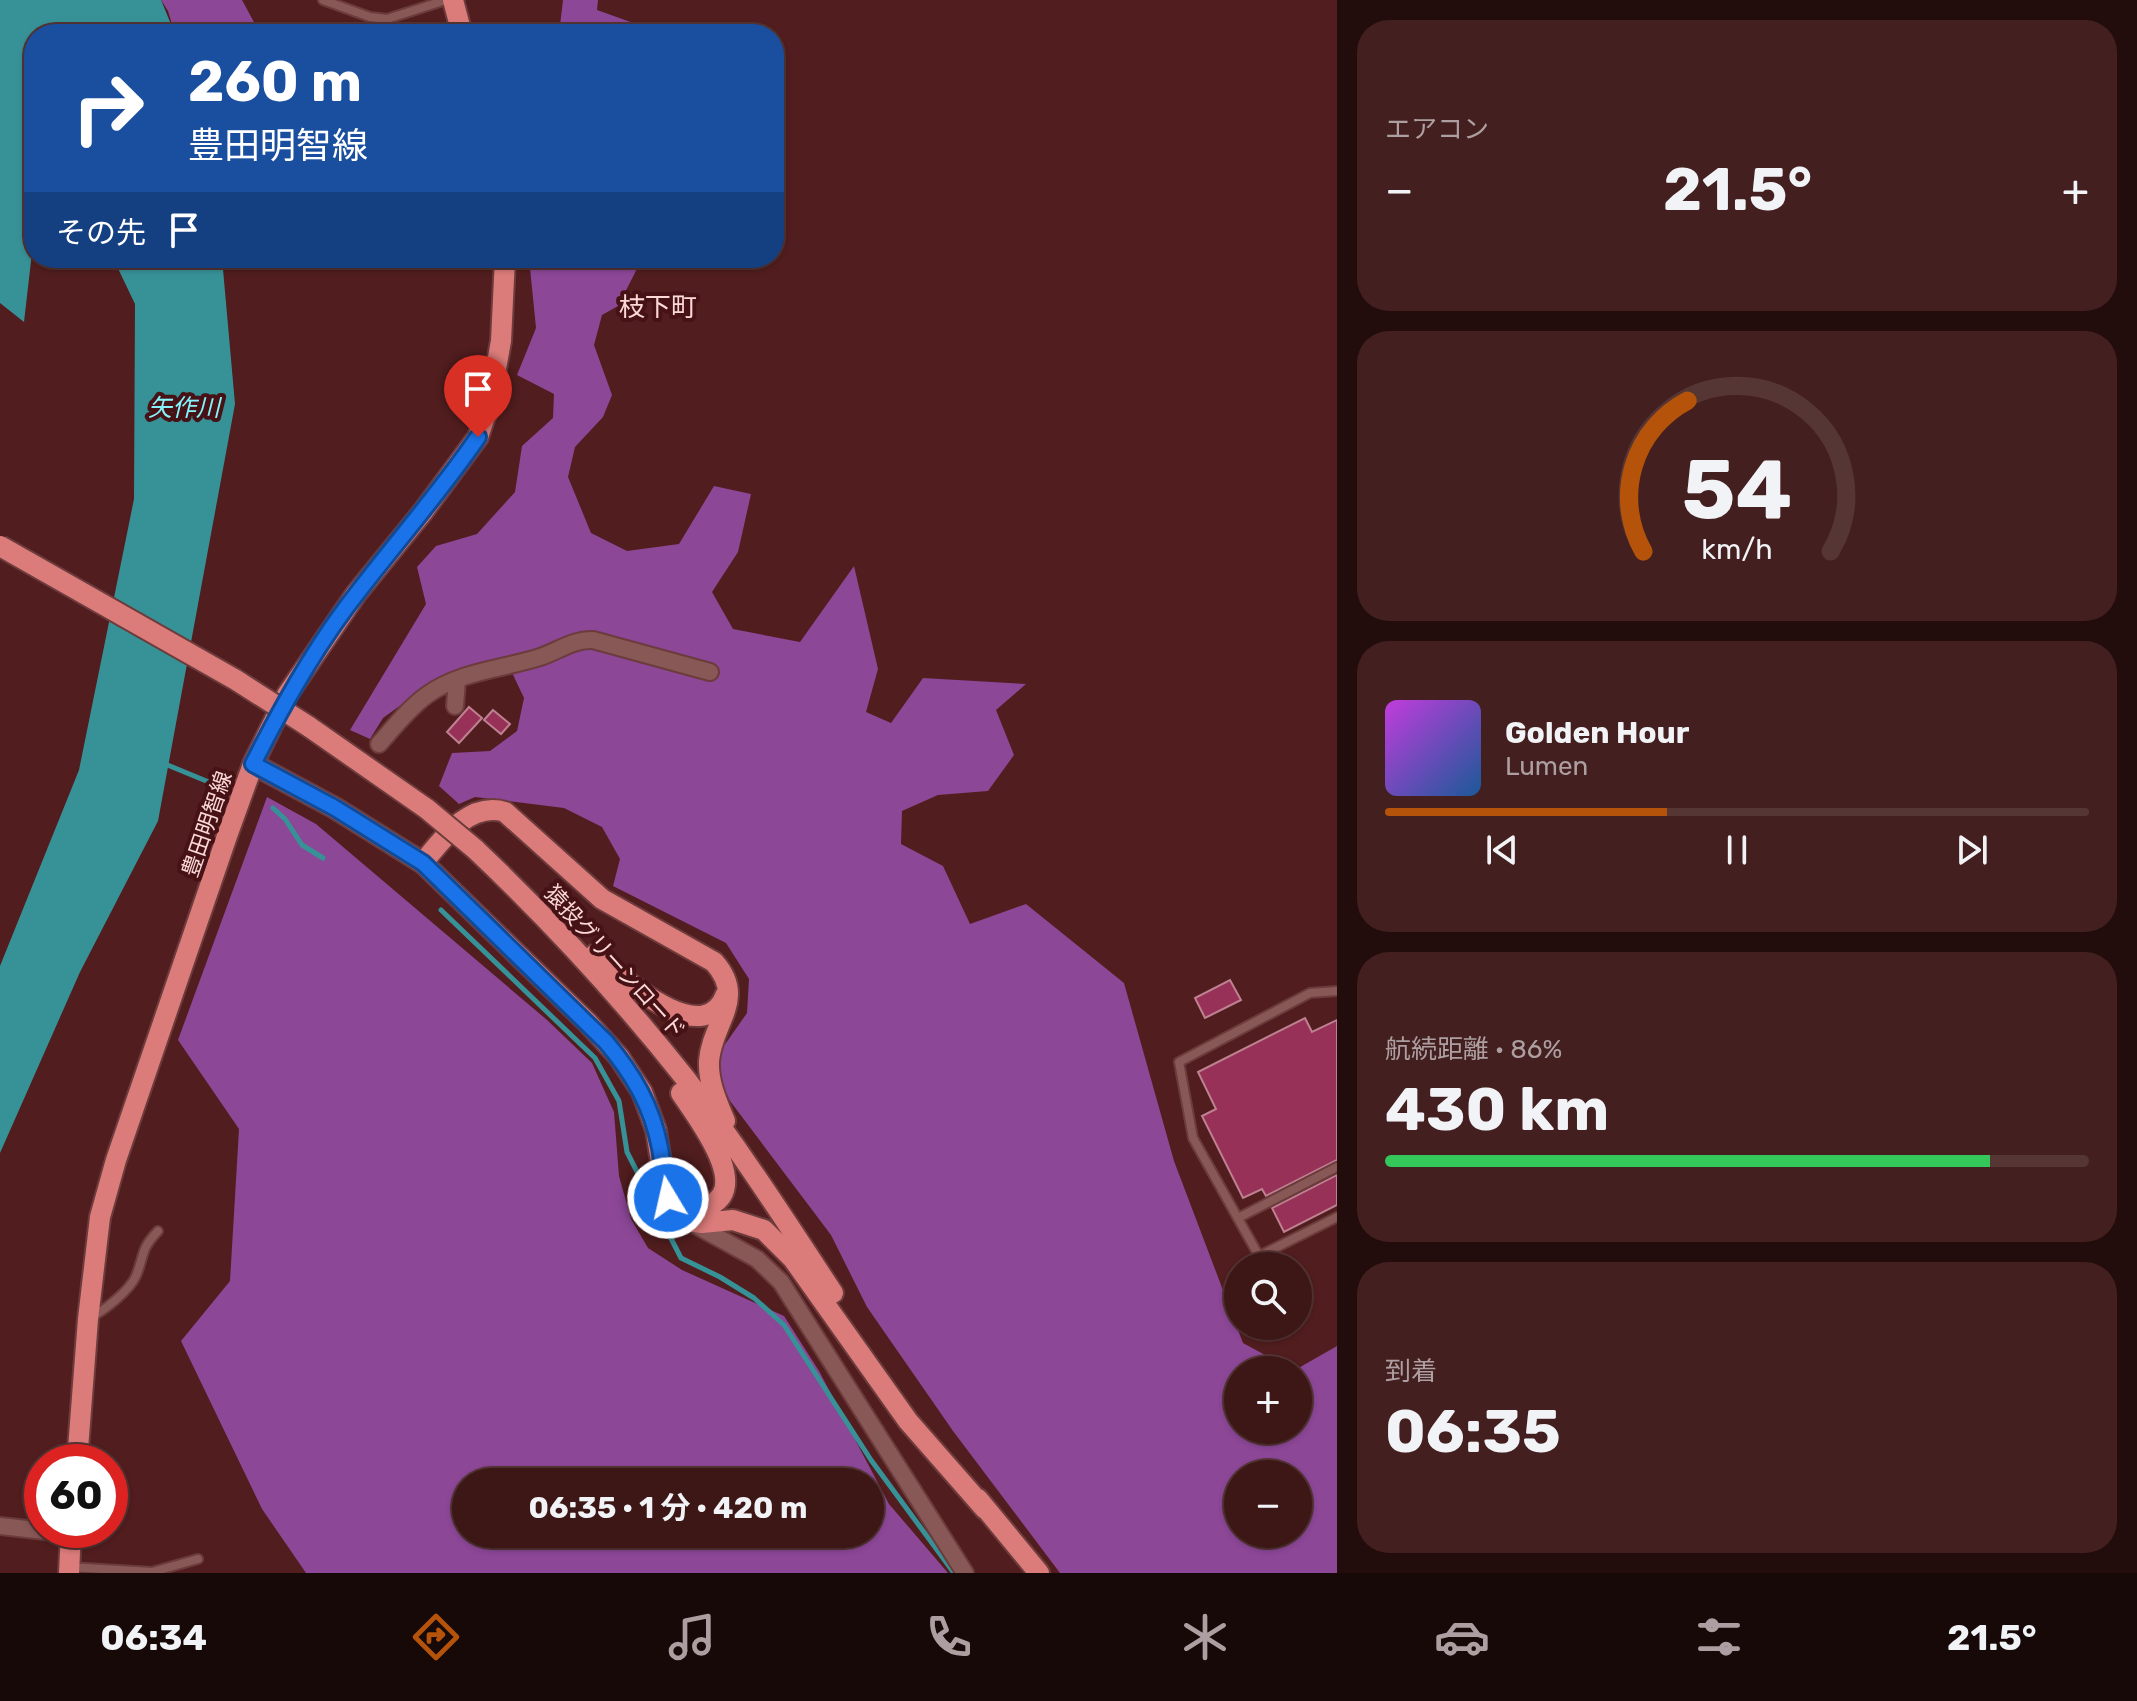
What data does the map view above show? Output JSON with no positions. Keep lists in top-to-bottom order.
{
  "streets": {
    "main road": ["豊田明智線", "猿投グリーンロード"]
  },
  "districts": ["枝下町"],
  "water": ["矢作川"],
  "page": {
    "tile": [
      "エアコン",
      ["航続距離 · 86%", "430 km"],
      ["到着", "06:35"]
    ],
    "turn": ["260 m", "豊田明智線"],
    "heat": ["−", "21.5°", "+"],
    "then": "その先",
    "song": ["Golden Hour", "Lumen"],
    "map_buttons": ["+", "−"],
    "limit": "60",
    "trip": "06:35 · 1 分 · 420 m",
    "tabs": ["06:34", "21.5°"],
    "gauge": ["54", "km/h"]
  }
}
